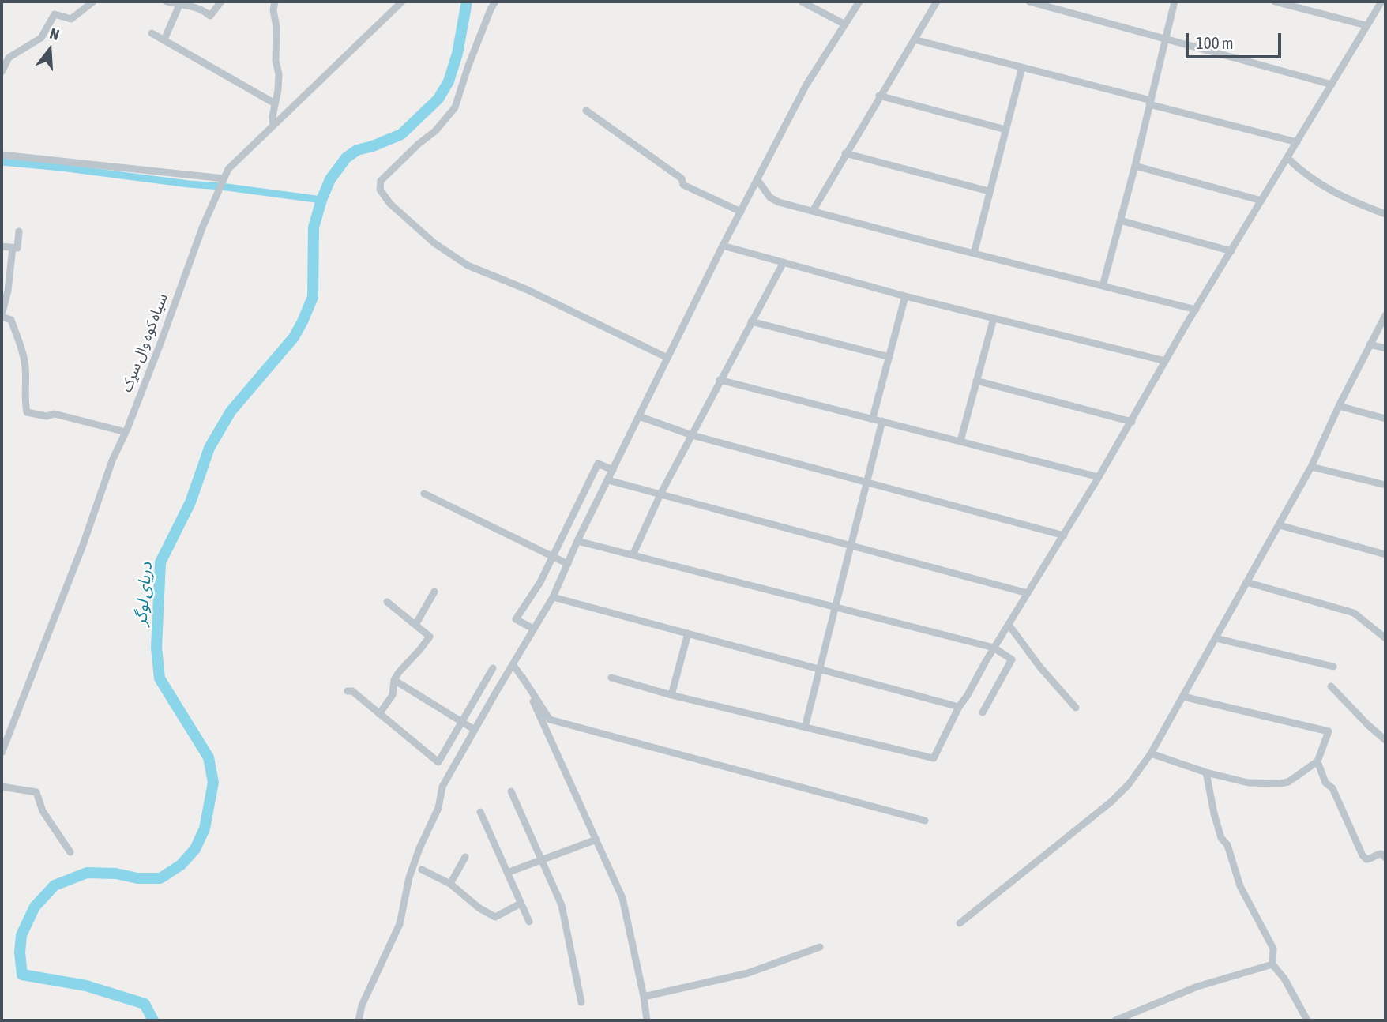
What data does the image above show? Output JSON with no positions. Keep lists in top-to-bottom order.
{
  "streets": {
    "street": ["سیاه کوه وال سړک"]
  },
  "water": ["دریای لوگر"],
  "scale_bar": "100 m",
  "north": "top"
}
